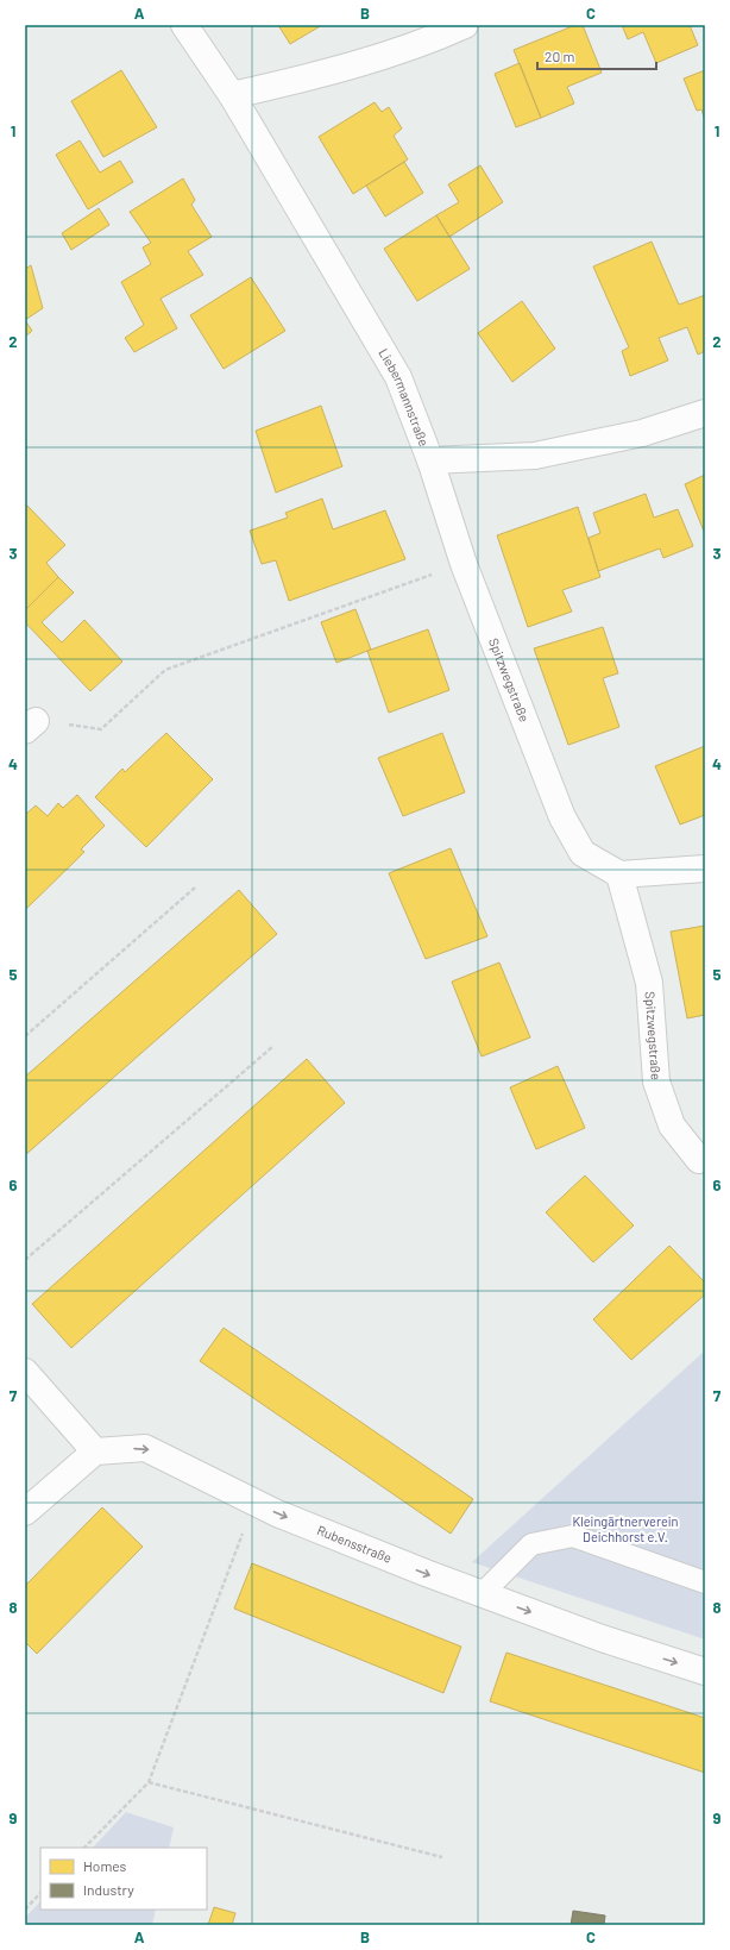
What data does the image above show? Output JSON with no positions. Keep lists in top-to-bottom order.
{
  "streets": {
    "street": ["Liebermannstraße", "Spitzwegstraße", "Rubensstraße"]
  },
  "crossings": [
    ["Liebermannstraße", "Spitzwegstraße"]
  ],
  "one_way": ["Rubensstraße"],
  "parks": ["Kleingärtnerverein Deichhorst e.V."],
  "legend": ["Homes", "Industry"],
  "scale_bar": "20 m",
  "grid": {
    "columns": ["A", "B", "C"],
    "rows": [
      "1",
      "2",
      "3",
      "4",
      "5",
      "6",
      "7",
      "8",
      "9"
    ]
  }
}
